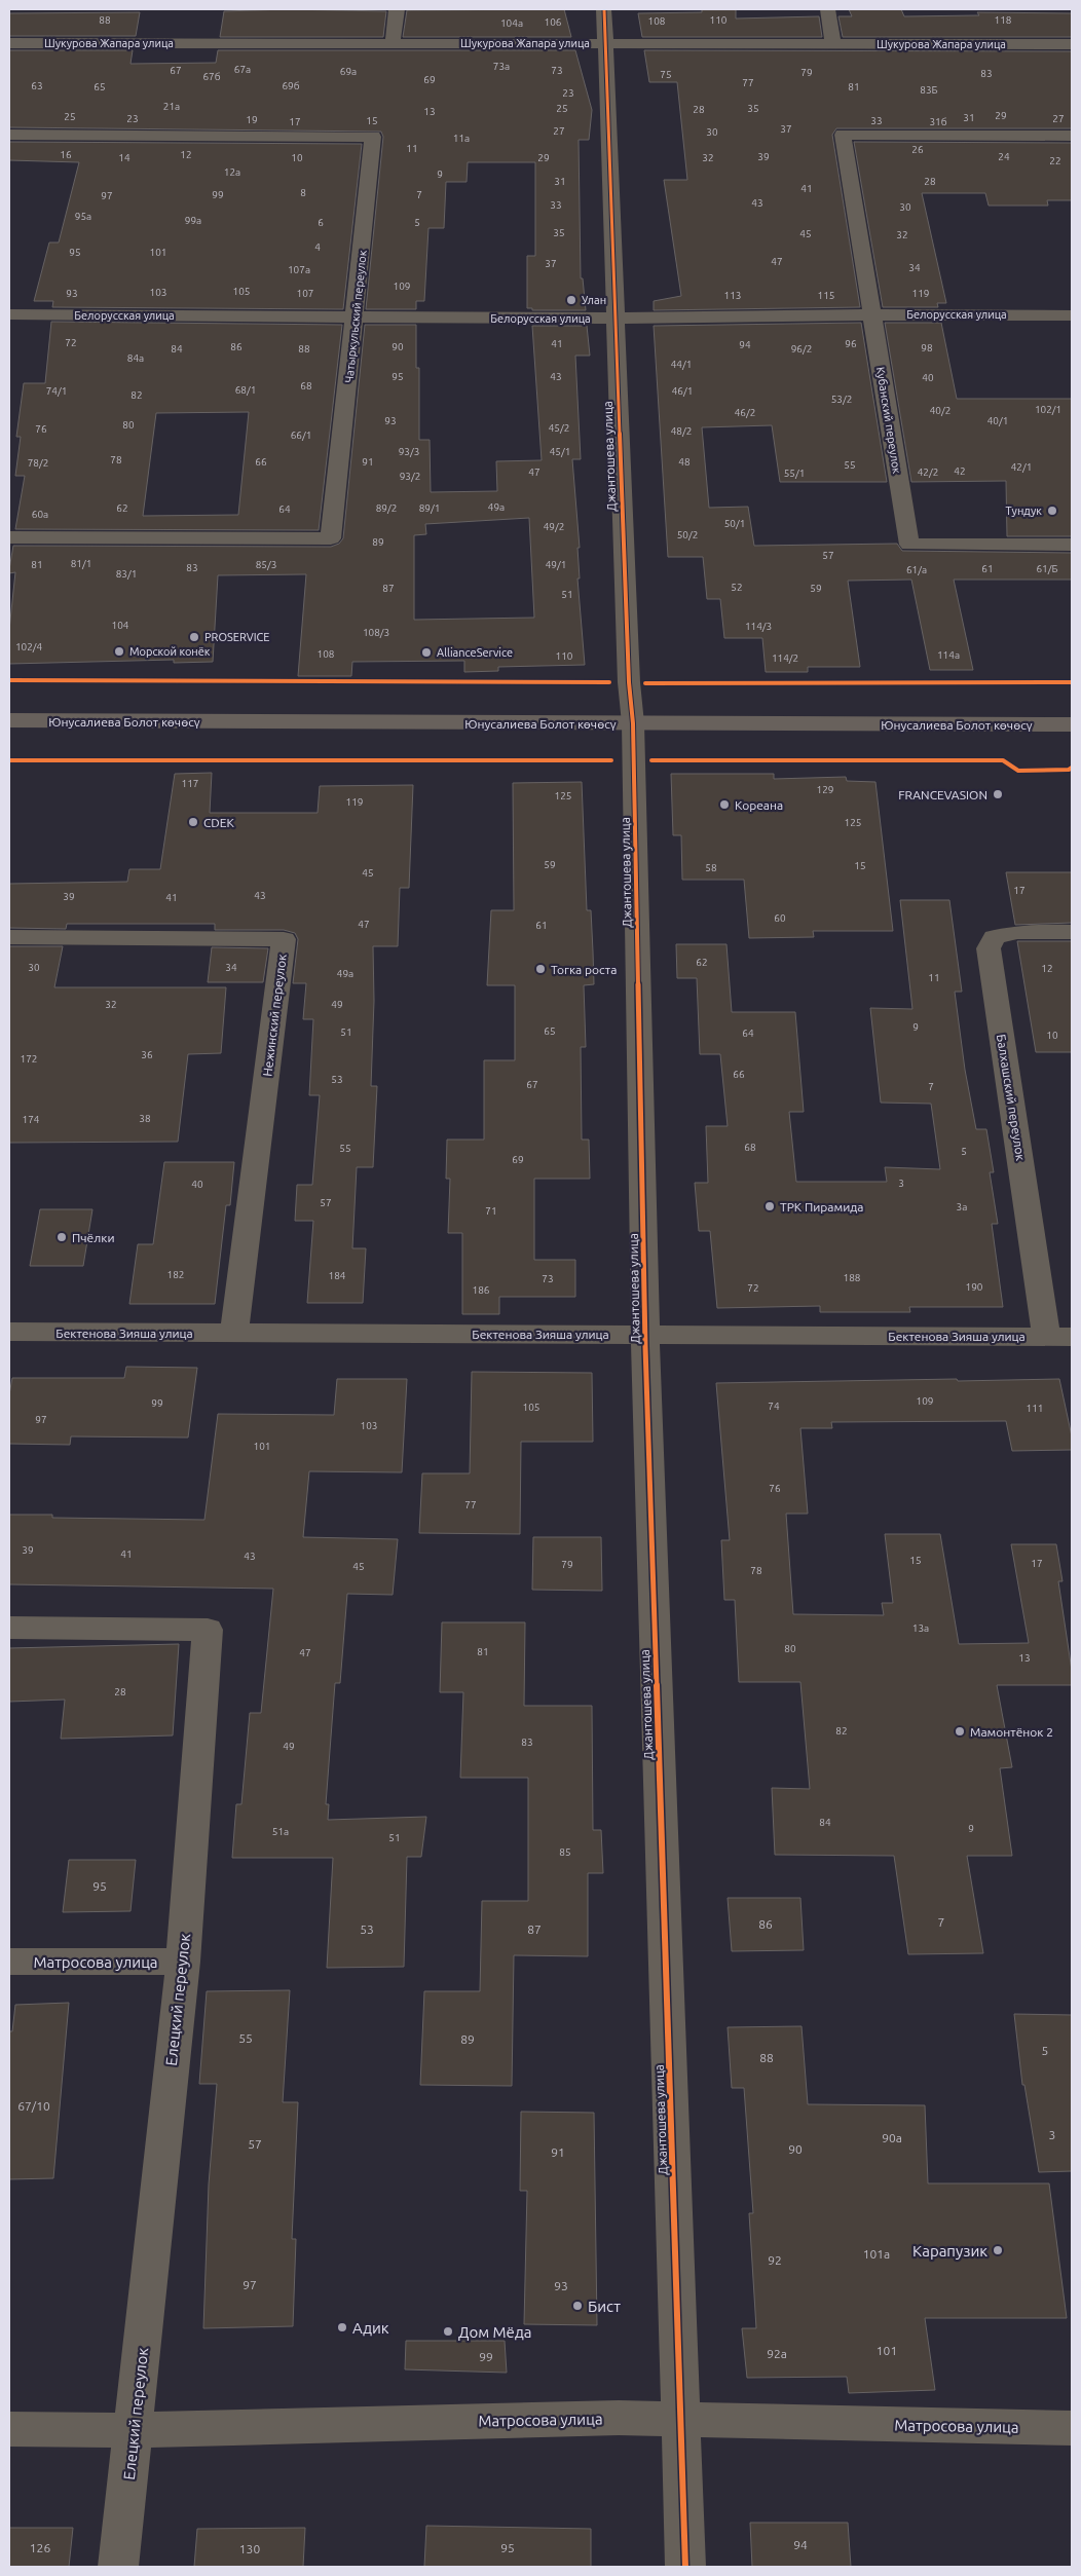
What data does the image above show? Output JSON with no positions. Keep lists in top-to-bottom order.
{
  "streets": {
    "main road": ["Юнусалиева Болот көчөсү"],
    "street": [
      "Шукурова Жапара улица",
      "Белорусская улица",
      "Чатыркульский переулок",
      "Кубанский переулок",
      "Джантошева улица",
      "Нежинский переулок",
      "Балхашский переулок",
      "Бектенова Зияша улица",
      "Матросова улица",
      "Елецкий переулок"
    ]
  },
  "crossings": [
    ["Шукурова Жапара улица", "Джантошева улица"],
    ["Белорусская улица", "Чатыркульский переулок"],
    ["Белорусская улица", "Кубанский переулок"],
    ["Белорусская улица", "Джантошева улица"],
    ["Джантошева улица", "Юнусалиева Болот көчөсү"],
    ["Джантошева улица", "Бектенова Зияша улица"],
    ["Джантошева улица", "Матросова улица"],
    ["Нежинский переулок", "Бектенова Зияша улица"],
    ["Балхашский переулок", "Бектенова Зияша улица"],
    ["Матросова улица", "Елецкий переулок"]
  ],
  "places": [
    "Улан",
    "Тундук",
    "PROSERVICE",
    "Морской конёк",
    "AllianceService",
    "FRANCEVASION",
    "Кореана",
    "CDEK",
    "Тогка роста",
    "ТРК Пирамида",
    "Пчёлки",
    "Мамонтёнок 2",
    "Карапузик",
    "Бист",
    "Адик",
    "Дом Мёда"
  ],
  "house_numbers": [
    "88",
    "110",
    "118",
    "108",
    "106",
    "104а",
    "73а",
    "67а",
    "67",
    "73",
    "69а",
    "79",
    "83",
    "75",
    "67б",
    "69",
    "77",
    "63",
    "69б",
    "65",
    "81",
    "83Б",
    "23",
    "21а",
    "25",
    "35",
    "28",
    "13",
    "29",
    "25",
    "31",
    "23",
    "27",
    "19",
    "15",
    "33",
    "17",
    "31б",
    "37",
    "27",
    "30",
    "11а",
    "11",
    "26",
    "16",
    "12",
    "39",
    "24",
    "14",
    "10",
    "29",
    "32",
    "22",
    "12а",
    "9",
    "31",
    "28",
    "41",
    "8",
    "99",
    "7",
    "97",
    "43",
    "33",
    "30",
    "95а",
    "99а",
    "6",
    "5",
    "35",
    "45",
    "32",
    "4",
    "95",
    "101",
    "47",
    "37",
    "34",
    "107а",
    "109",
    "105",
    "103",
    "93",
    "107",
    "119",
    "113",
    "115",
    "72",
    "41",
    "96",
    "94",
    "86",
    "90",
    "98",
    "84",
    "88",
    "96/2",
    "84а",
    "44/1",
    "95",
    "43",
    "40",
    "68",
    "68/1",
    "74/1",
    "46/1",
    "82",
    "53/2",
    "102/1",
    "40/2",
    "46/2",
    "93",
    "40/1",
    "80",
    "45/2",
    "76",
    "48/2",
    "66/1",
    "93/3",
    "45/1",
    "78",
    "66",
    "91",
    "48",
    "78/2",
    "55",
    "42/1",
    "42",
    "47",
    "42/2",
    "55/1",
    "93/2",
    "49а",
    "62",
    "89/2",
    "89/1",
    "64",
    "60а",
    "50/1",
    "49/2",
    "50/2",
    "89",
    "57",
    "81/1",
    "81",
    "85/3",
    "49/1",
    "83",
    "61",
    "61/Б",
    "61/а",
    "83/1",
    "52",
    "87",
    "59",
    "51",
    "104",
    "114/3",
    "108/3",
    "102/4",
    "108",
    "114а",
    "110",
    "114/2",
    "117",
    "129",
    "125",
    "119",
    "125",
    "59",
    "15",
    "58",
    "45",
    "17",
    "43",
    "39",
    "41",
    "60",
    "47",
    "61",
    "62",
    "30",
    "34",
    "12",
    "49а",
    "11",
    "32",
    "49",
    "9",
    "65",
    "51",
    "64",
    "10",
    "36",
    "172",
    "66",
    "53",
    "67",
    "7",
    "38",
    "174",
    "68",
    "55",
    "5",
    "69",
    "3",
    "40",
    "57",
    "3a",
    "71",
    "182",
    "184",
    "188",
    "73",
    "190",
    "72",
    "186",
    "109",
    "99",
    "74",
    "105",
    "111",
    "97",
    "103",
    "101",
    "76",
    "77",
    "39",
    "41",
    "43",
    "15",
    "17",
    "79",
    "45",
    "78",
    "13а",
    "80",
    "81",
    "47",
    "13",
    "28",
    "82",
    "83",
    "49",
    "84",
    "9",
    "51а",
    "51",
    "85",
    "95",
    "7",
    "86",
    "53",
    "87",
    "55",
    "89",
    "5",
    "88",
    "67/10",
    "3",
    "90а",
    "57",
    "90",
    "91",
    "101а",
    "92",
    "97",
    "93",
    "101",
    "92а",
    "99",
    "94",
    "126",
    "95",
    "130"
  ]
}
